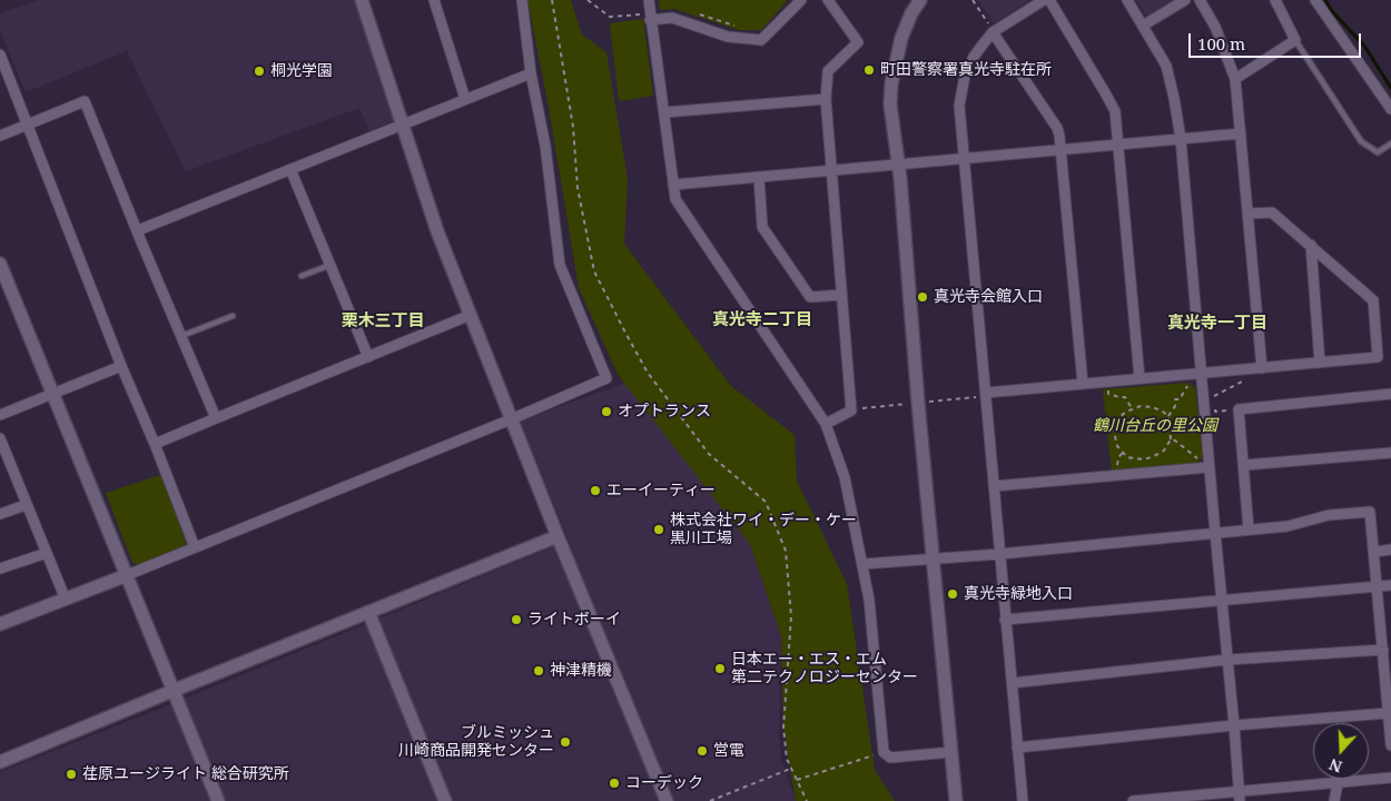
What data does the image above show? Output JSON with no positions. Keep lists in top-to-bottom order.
{
  "districts": ["真光寺二丁目", "栗木三丁目", "真光寺一丁目"],
  "parks": ["鶴川台丘の里公園"],
  "places": [
    "町田警察署真光寺駐在所",
    "桐光学園",
    "真光寺会館入口",
    "オプトランス",
    "エーイーティー",
    "株式会社ワイ・デー・ケー 黒川工場",
    "真光寺緑地入口",
    "ライトボーイ",
    "日本エー・エス・エム 第二テクノロジーセンター",
    "神津精機",
    "ブルミッシュ 川崎商品開発センター",
    "営電",
    "荏原ユージライト 総合研究所",
    "コーデック"
  ],
  "scale_bar": "100 m",
  "north": "bottom"
}
